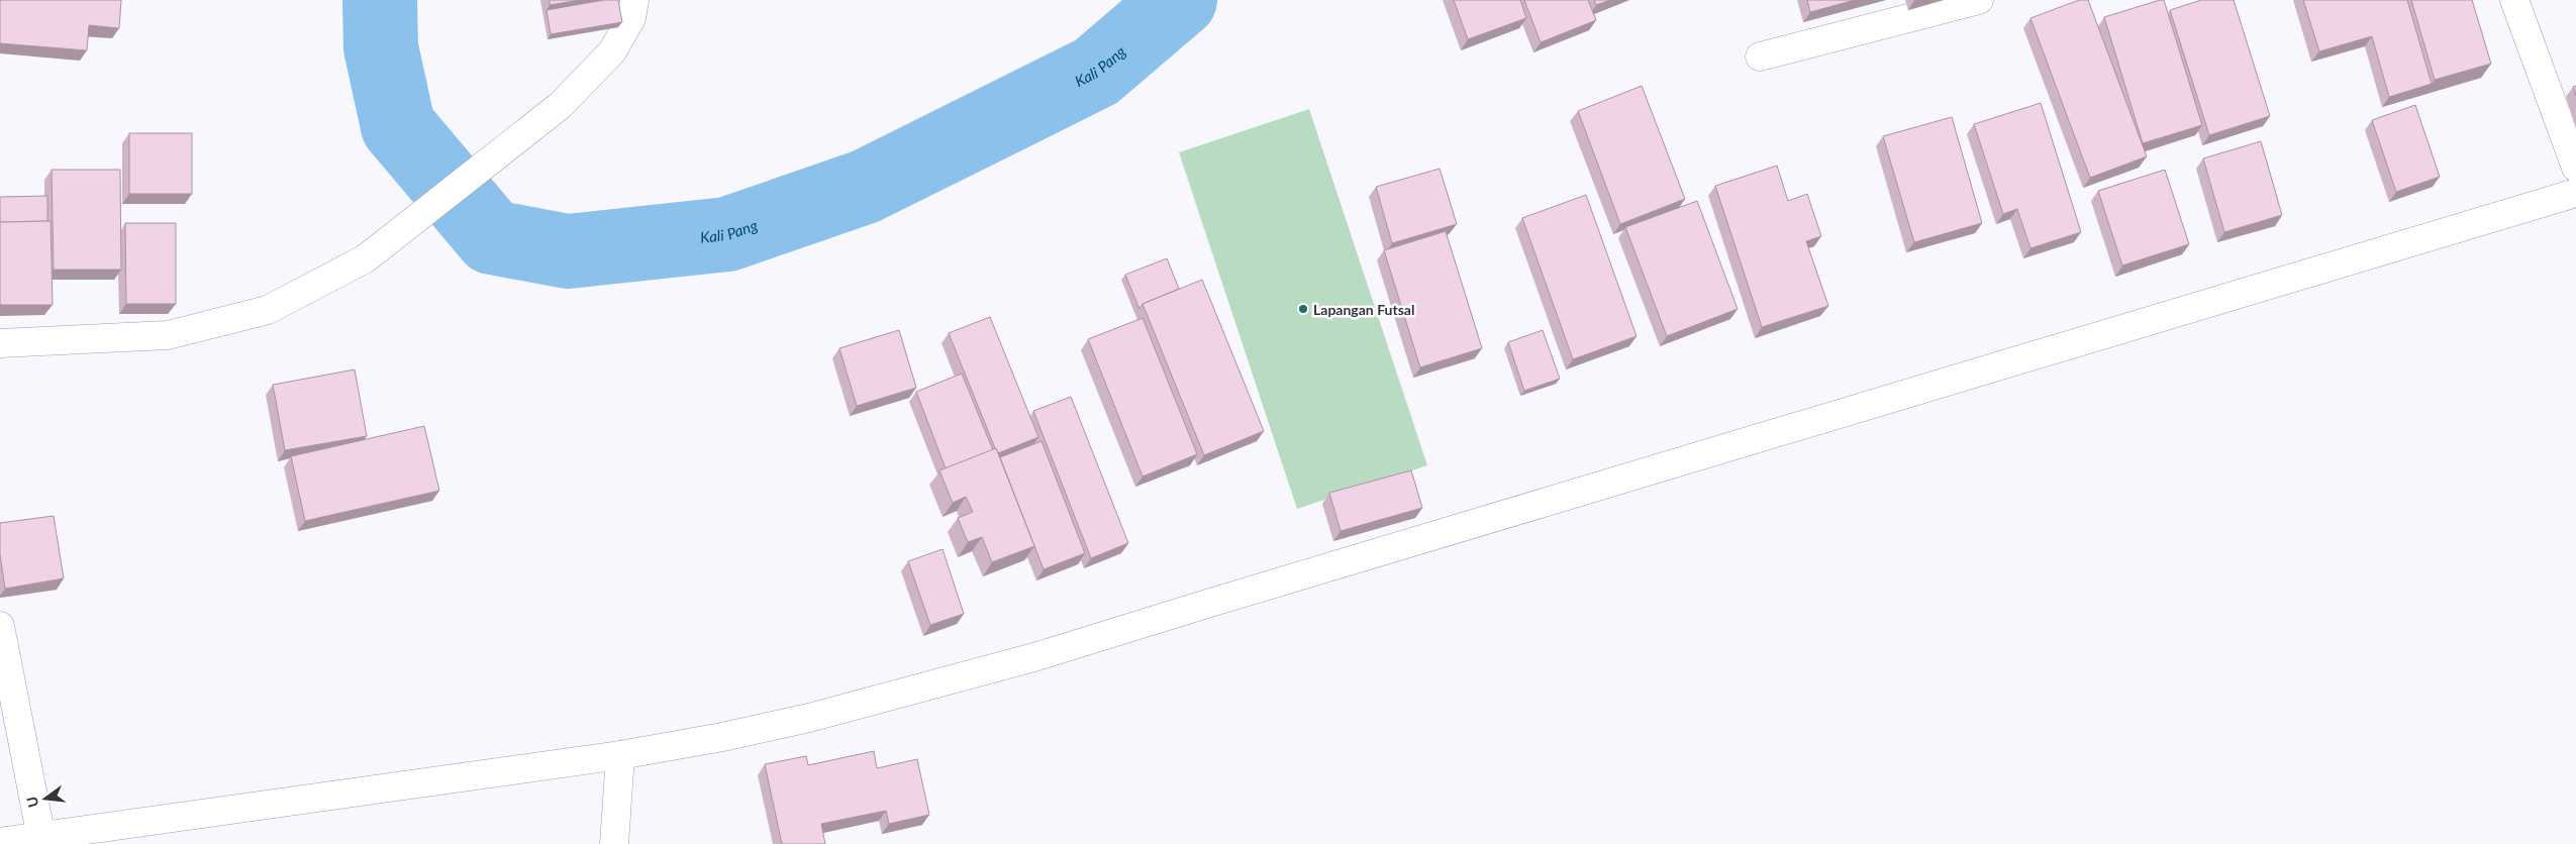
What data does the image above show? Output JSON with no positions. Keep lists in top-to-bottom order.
{
  "water": ["Kali Pang"],
  "places": ["Lapangan Futsal"],
  "north": "left"
}
